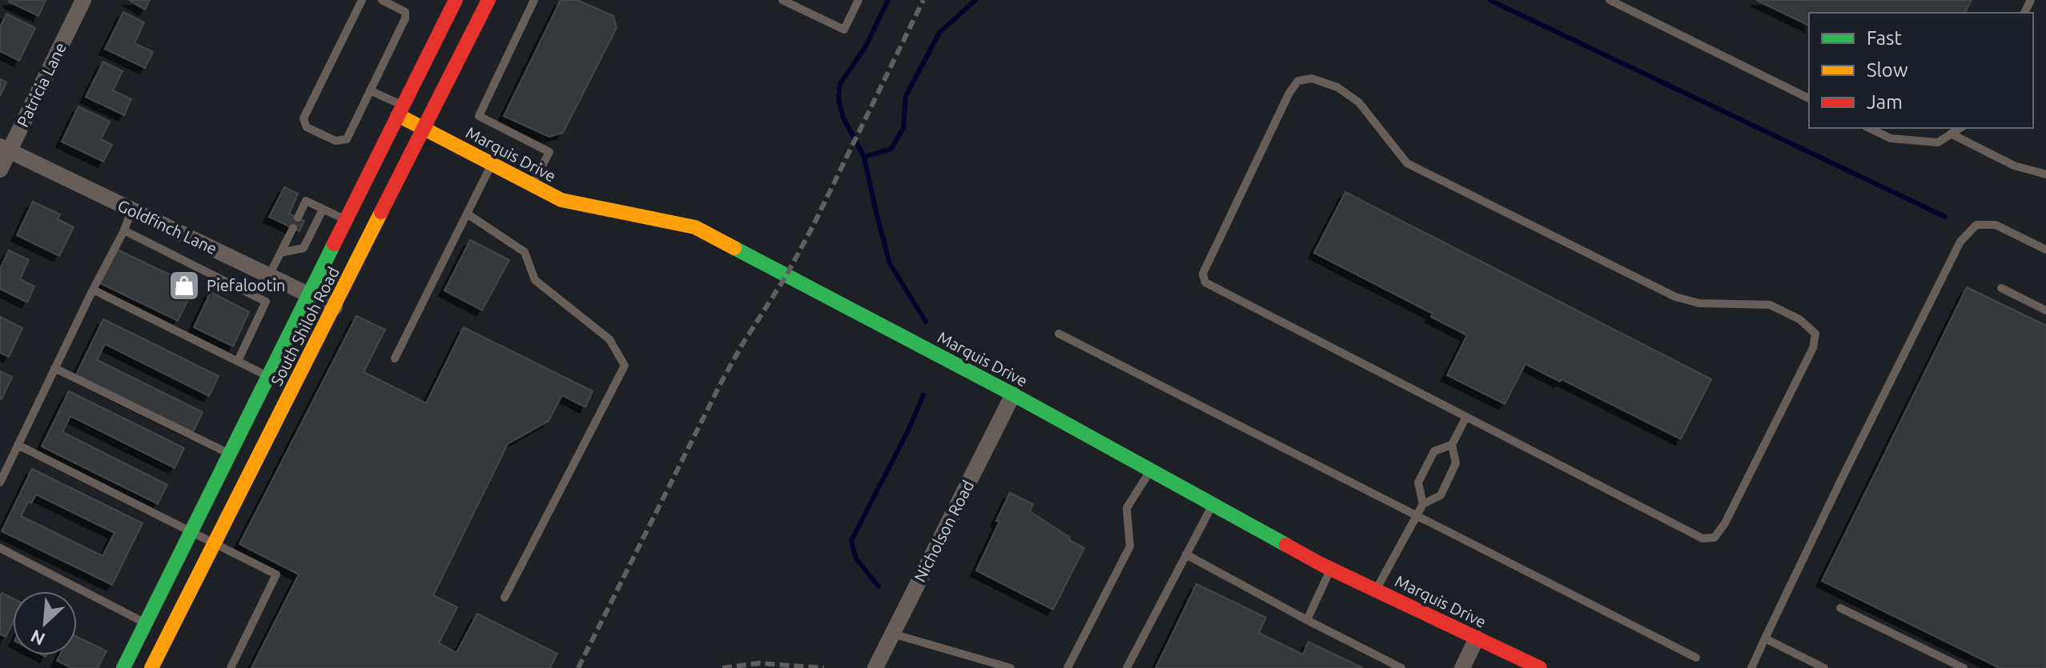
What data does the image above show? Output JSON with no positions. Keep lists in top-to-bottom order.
{
  "streets": {
    "main road": ["Marquis Drive", "South Shiloh Road"],
    "street": ["Patricia Lane", "Goldfinch Lane", "Nicholson Road"]
  },
  "crossings": [
    ["Patricia Lane", "Goldfinch Lane"],
    ["Marquis Drive", "South Shiloh Road"],
    ["Marquis Drive", "Nicholson Road"],
    ["Goldfinch Lane", "South Shiloh Road"]
  ],
  "places": {
    "shop": ["Piefalootin"]
  },
  "legend": ["Fast", "Slow", "Jam"],
  "north": "bottom left"
}
